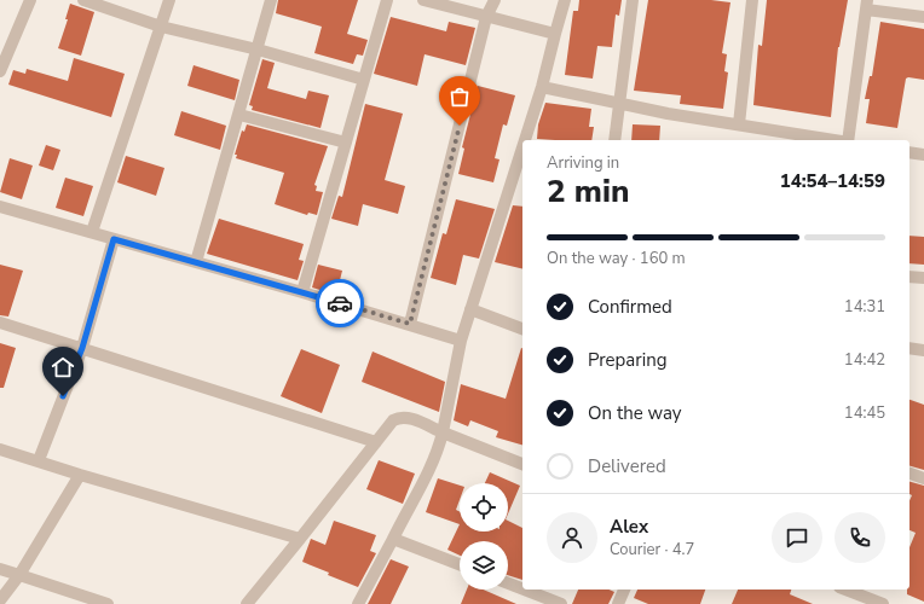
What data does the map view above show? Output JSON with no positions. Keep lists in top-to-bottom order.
{
  "page": {
    "heading": ["2 min", "Arriving in", "14:54–14:59"],
    "panel": ["Alex", "Courier · 4.7"],
    "bar": "On the way · 160 m",
    "list": [
      ["Confirmed", "14:31"],
      ["Preparing", "14:42"],
      ["On the way", "14:45"],
      "Delivered"
    ]
  }
}
